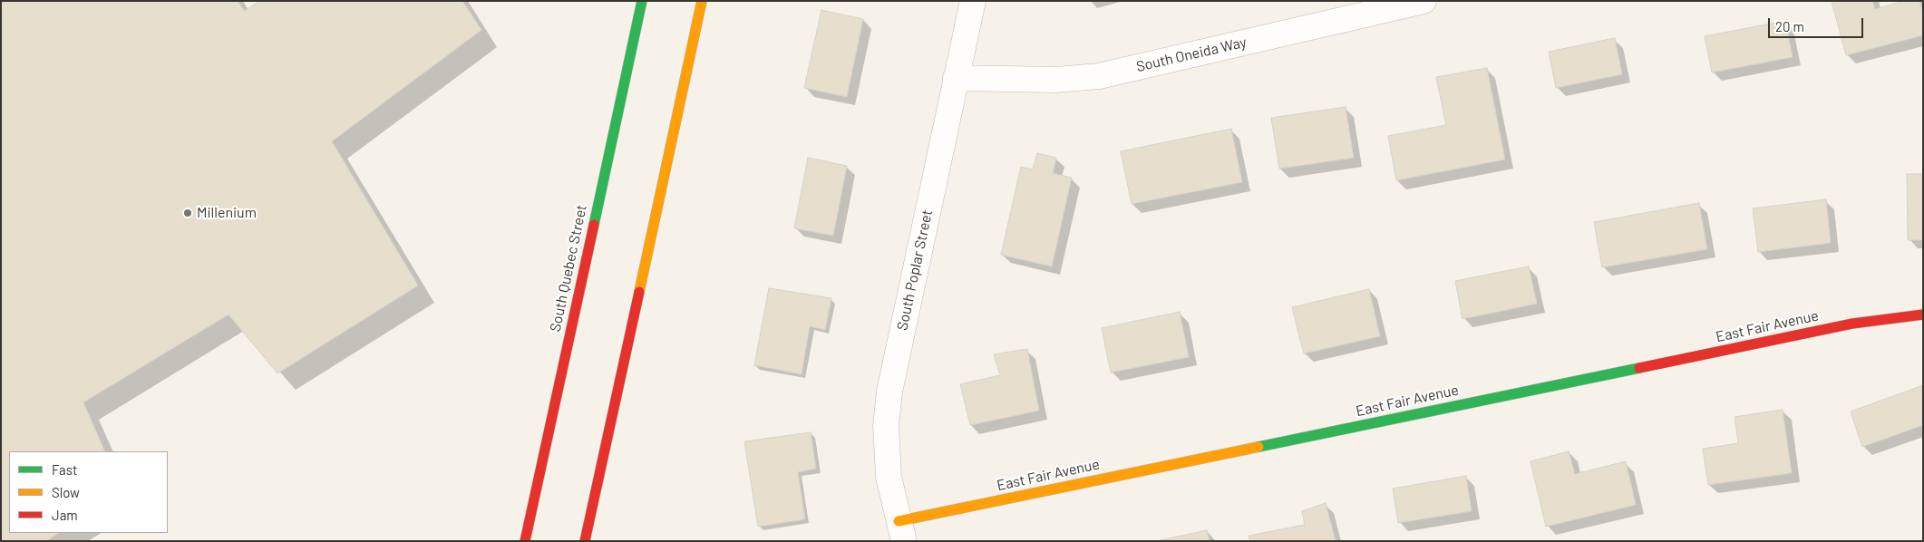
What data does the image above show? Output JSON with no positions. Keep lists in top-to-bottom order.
{
  "streets": {
    "main road": ["South Quebec Street", "East Fair Avenue"],
    "street": ["South Oneida Way", "South Poplar Street"]
  },
  "crossings": [
    ["South Oneida Way", "South Poplar Street"],
    ["South Poplar Street", "East Fair Avenue"]
  ],
  "places": ["Millenium"],
  "legend": ["Fast", "Slow", "Jam"],
  "scale_bar": "20 m"
}
